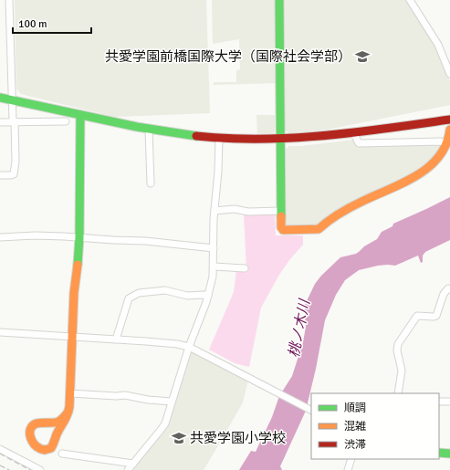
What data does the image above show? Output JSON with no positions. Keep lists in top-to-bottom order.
{
  "water": ["桃ノ木川"],
  "places": {
    "school or university": ["共愛学園前橋国際大学（国際社会学部）", "共愛学園小学校"]
  },
  "legend": ["順調", "混雑", "渋滞"],
  "scale_bar": "100 m"
}
